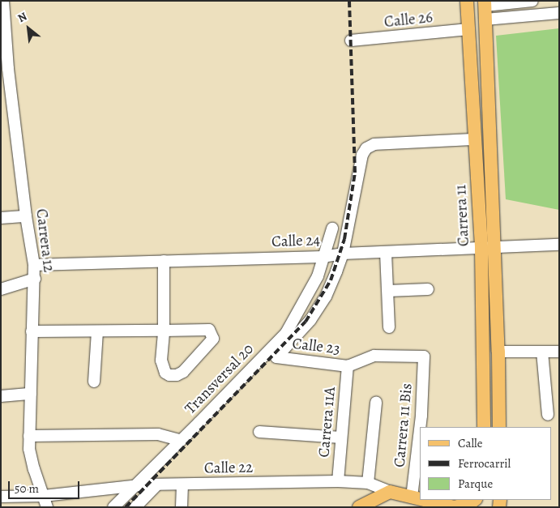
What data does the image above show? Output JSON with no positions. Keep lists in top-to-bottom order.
{
  "streets": {
    "main road": ["Carrera 11", "Calle 22"],
    "street": [
      "Calle 26",
      "Carrera 12",
      "Calle 24",
      "Calle 23",
      "Transversal 20",
      "Carrera 11A",
      "Carrera 11 Bis"
    ]
  },
  "crossings": [
    ["Calle 26", "Carrera 11"],
    ["Carrera 11", "Calle 24"],
    ["Carrera 11", "Transversal 20"],
    ["Carrera 12", "Calle 24"],
    ["Carrera 12", "Calle 22"],
    ["Calle 24", "Transversal 20"],
    ["Calle 23", "Transversal 20"],
    ["Calle 23", "Carrera 11A"],
    ["Calle 23", "Carrera 11 Bis"],
    ["Transversal 20", "Calle 22"],
    ["Carrera 11A", "Calle 22"],
    ["Carrera 11 Bis", "Calle 22"]
  ],
  "legend": ["Calle", "Ferrocarril", "Parque"],
  "scale_bar": "50 m",
  "north": "top left"
}
